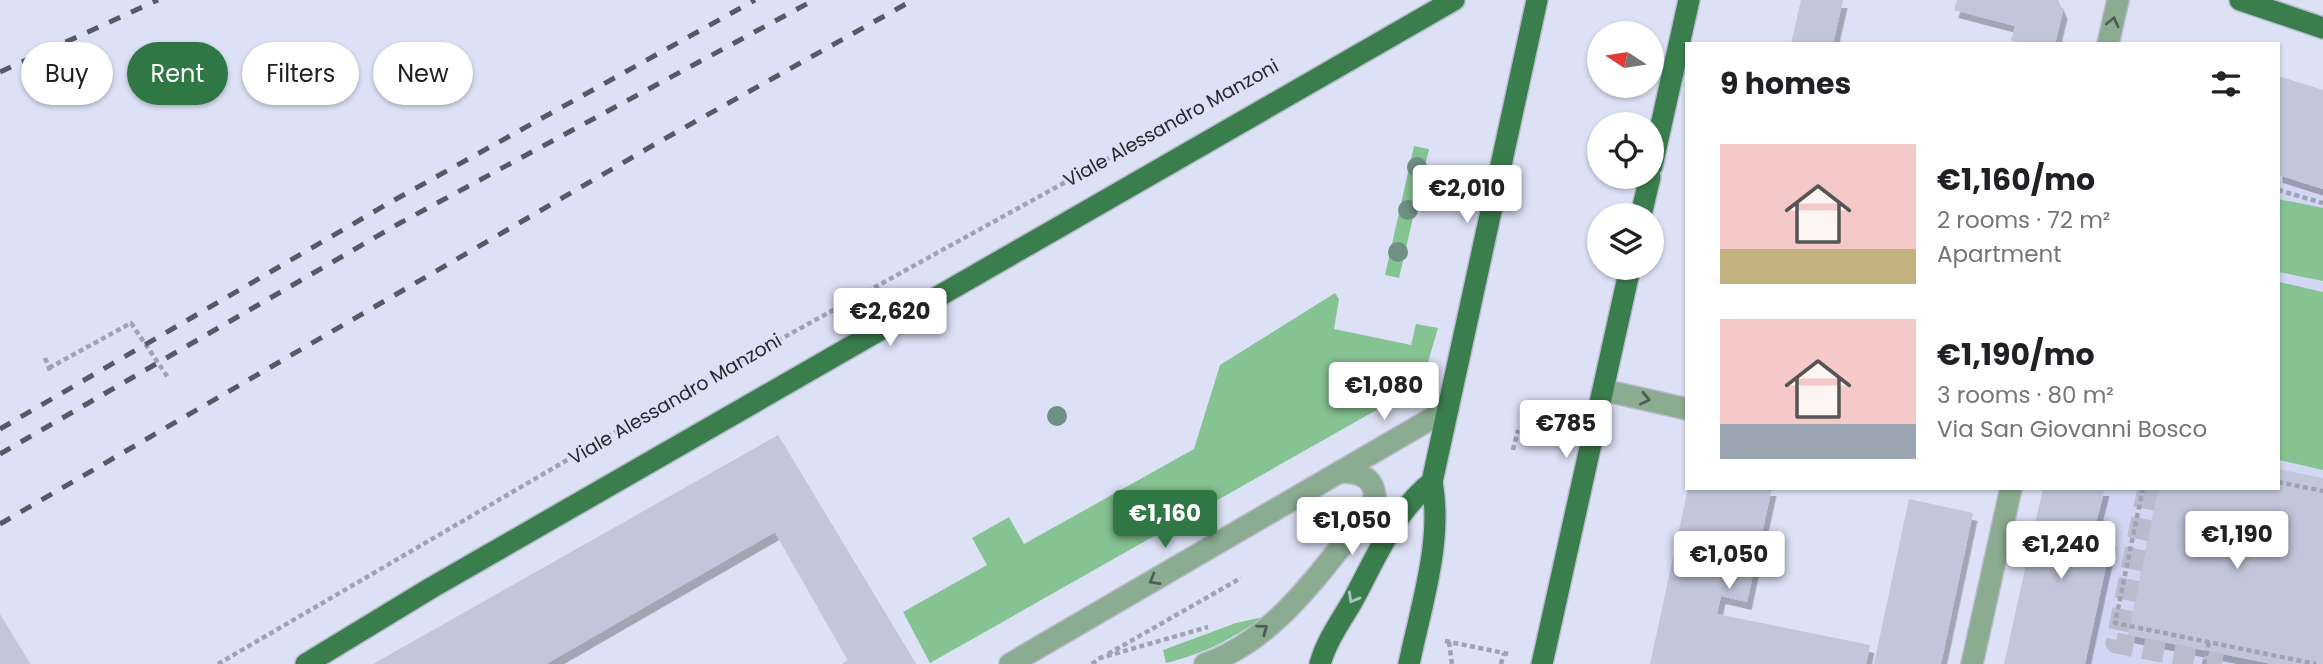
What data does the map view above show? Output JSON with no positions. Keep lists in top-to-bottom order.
{
  "streets": {
    "main road": ["Viale Alessandro Manzoni"]
  },
  "north": "left",
  "page": {
    "chip": [
      "Buy",
      "Rent",
      "Filters",
      "New"
    ],
    "heading": "9 homes",
    "list": [
      {
        "name": "€1,160/mo",
        "note": "2 rooms · 72 m² · Apartment"
      },
      {
        "name": "€1,190/mo",
        "note": "3 rooms · 80 m² · Via San Giovanni Bosco"
      }
    ],
    "price": [
      "€2,010",
      "€2,620",
      "€1,080",
      "€785",
      "€1,160",
      "€1,050",
      "€1,190",
      "€1,240",
      "€1,050"
    ]
  }
}
